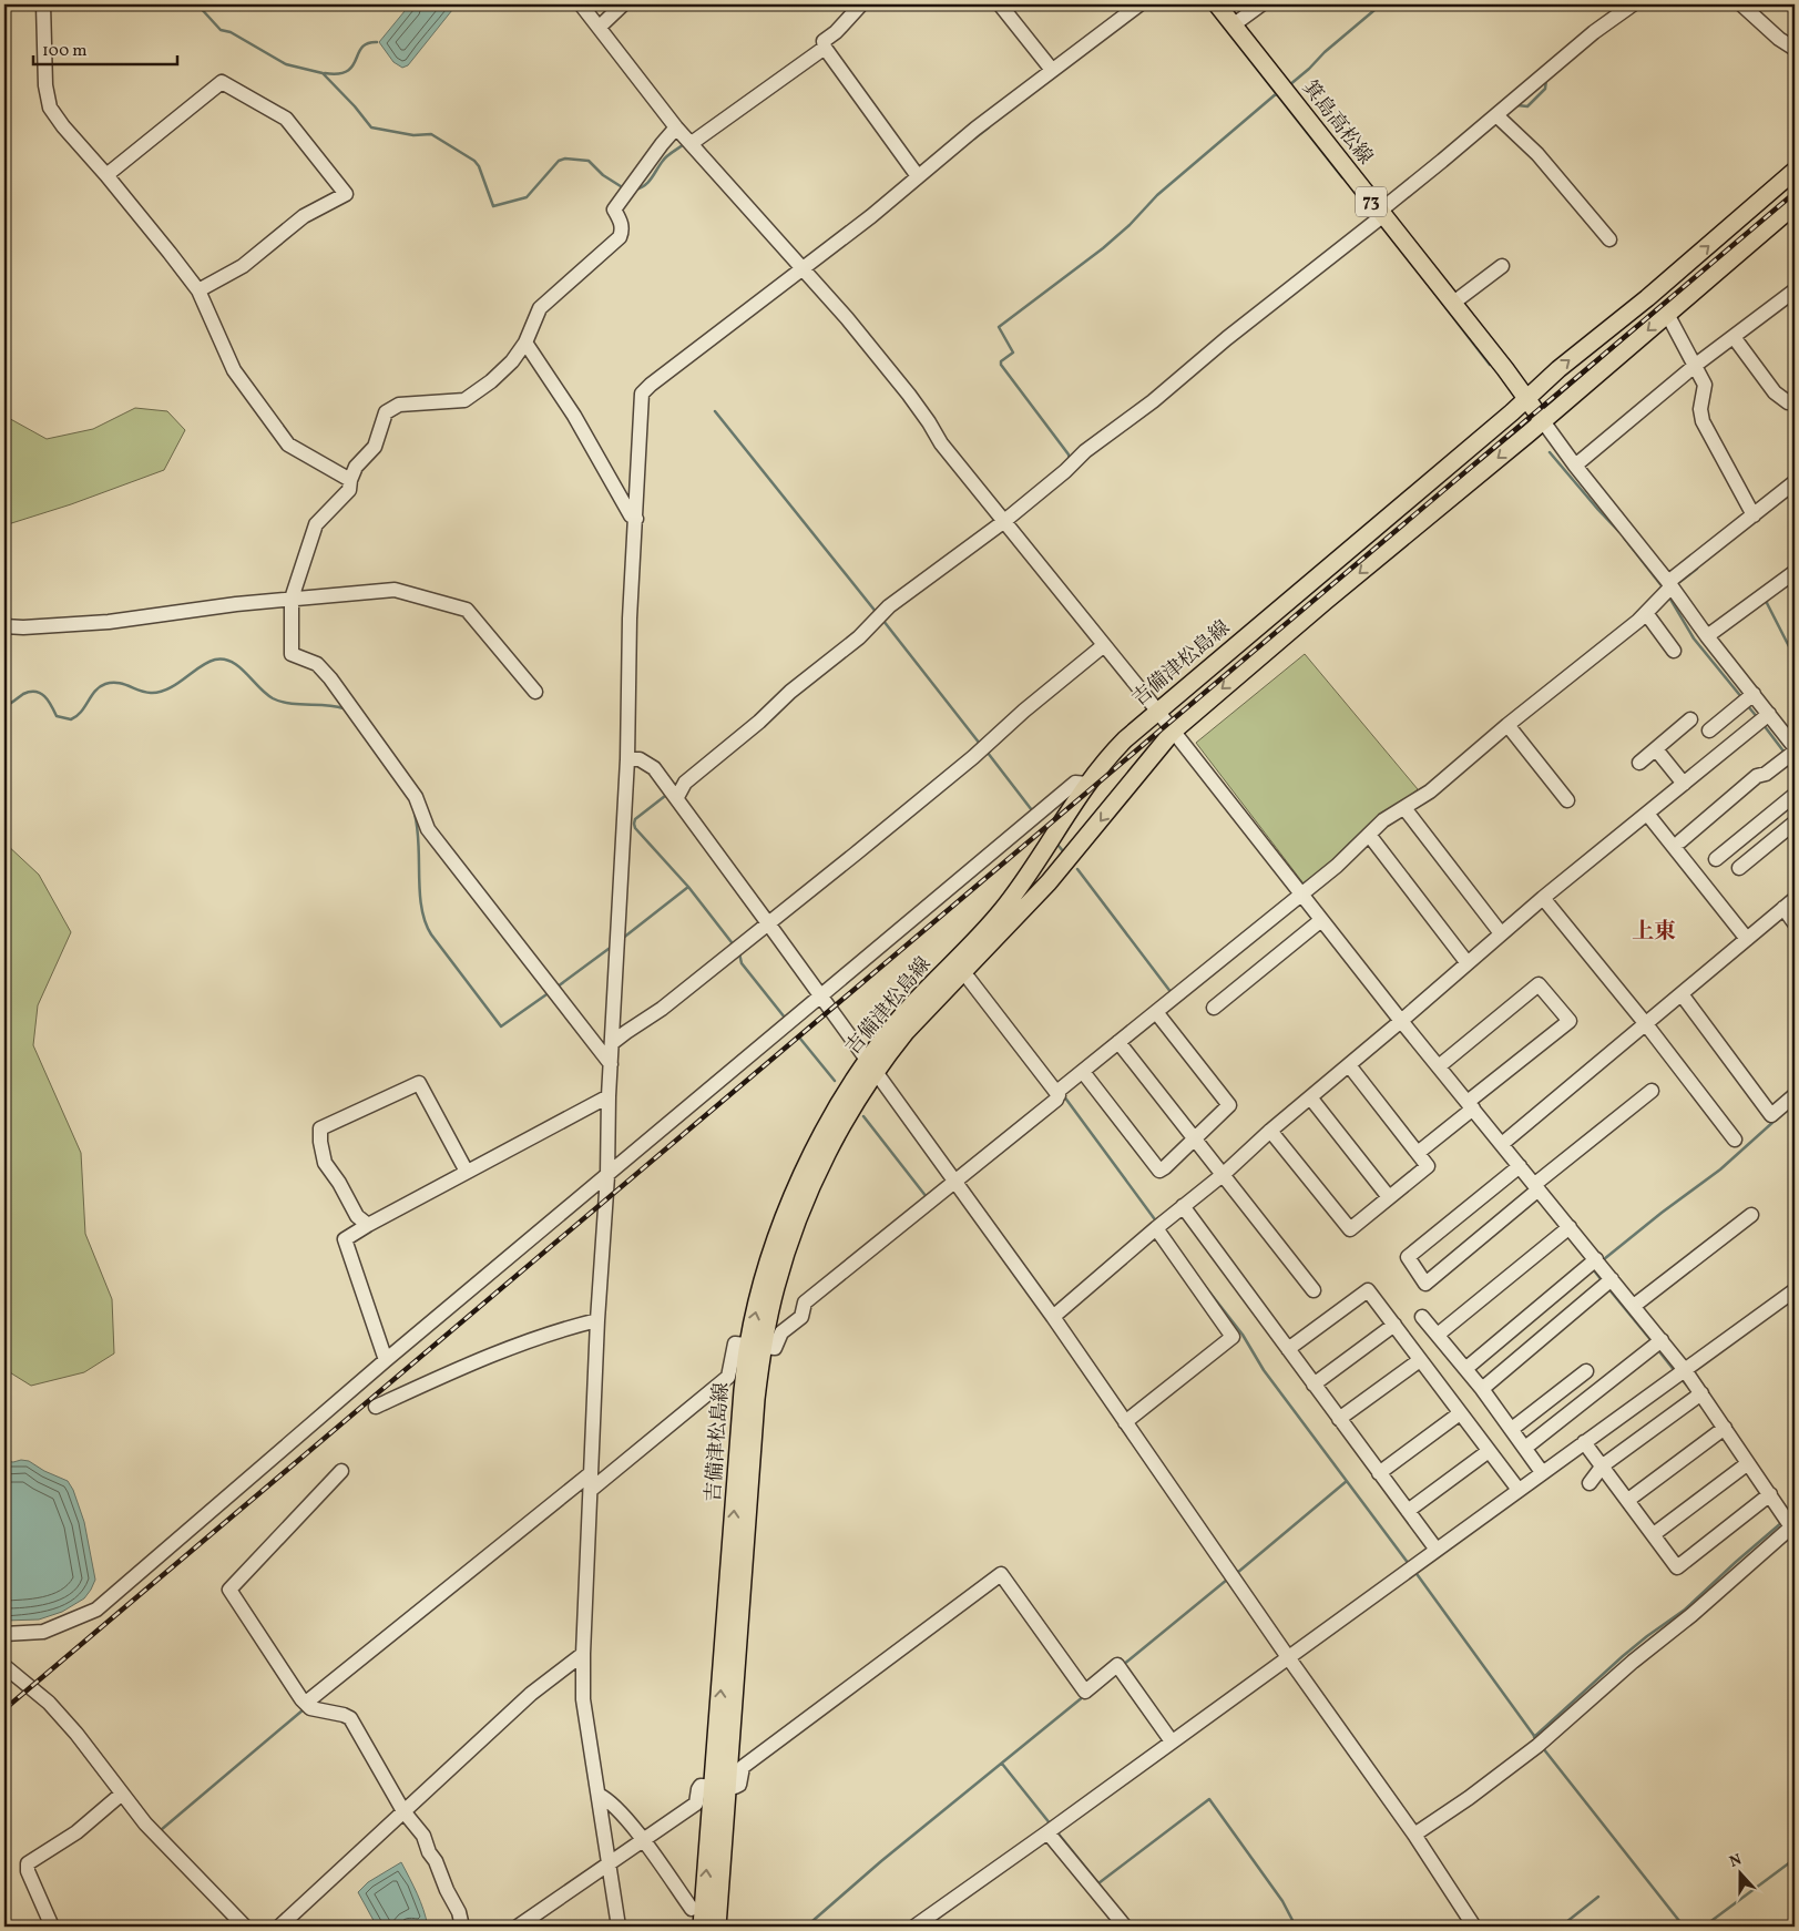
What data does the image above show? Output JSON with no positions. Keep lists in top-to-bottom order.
{
  "streets": {
    "main road": ["箕島高松線", "73", "吉備津松島線"]
  },
  "crossings": [
    ["箕島高松線", "吉備津松島線"]
  ],
  "districts": ["上東"],
  "scale_bar": "100 m",
  "north": "top"
}
